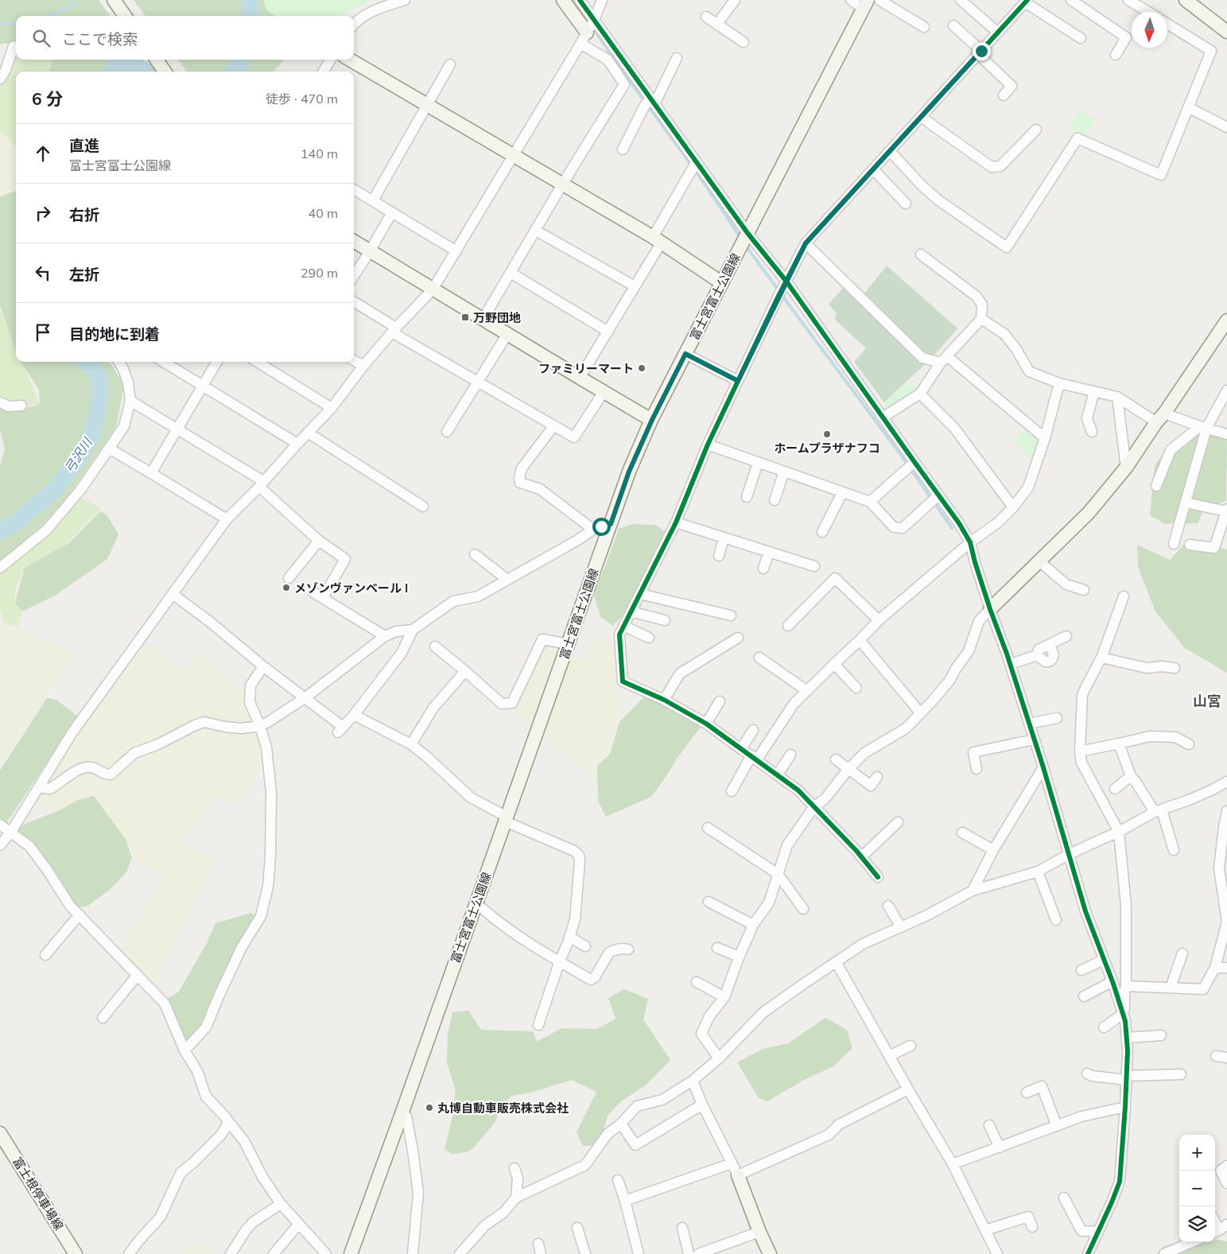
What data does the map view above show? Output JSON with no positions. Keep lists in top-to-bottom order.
{
  "streets": {
    "main road": ["富士宮富士公園線", "富士根停車場線"]
  },
  "districts": ["山宮"],
  "water": ["弓沢川"],
  "places": {
    "transit": ["万野団地"],
    "other": [
      "ファミリーマート",
      "ホームプラザナフコ",
      "メゾンヴァンベール I",
      "丸博自動車販売株式会社"
    ]
  },
  "north": "bottom",
  "page": {
    "search": "ここで検索",
    "heading": ["6 分", "徒歩 · 470 m"],
    "list": [
      ["直進", "富士宮富士公園線", "140 m"],
      ["右折", "40 m"],
      ["左折", "290 m"],
      "目的地に到着"
    ],
    "map_buttons": ["+", "−"]
  }
}
